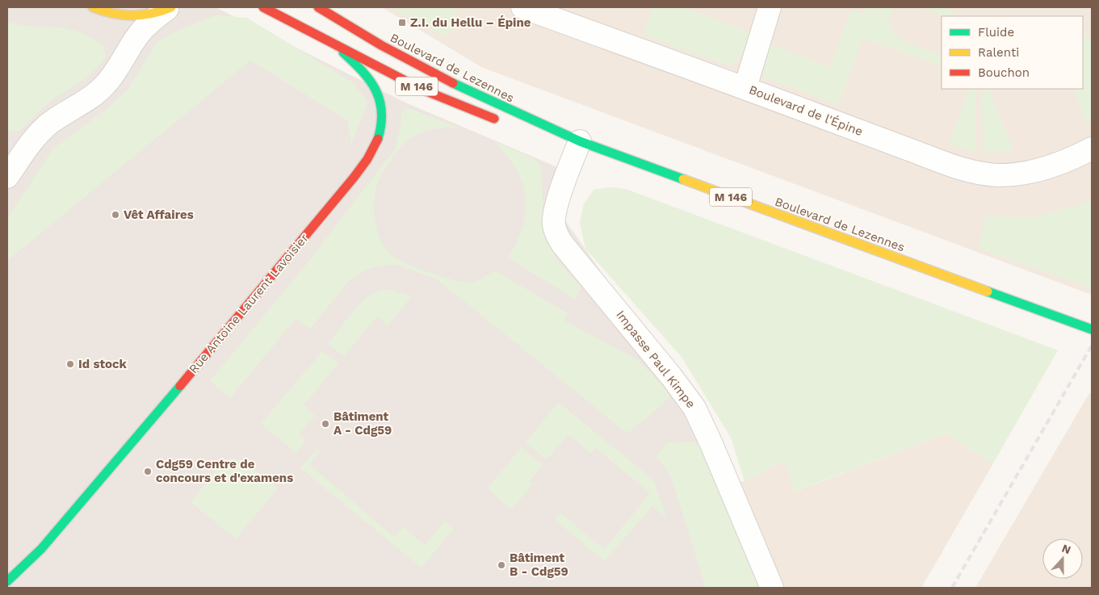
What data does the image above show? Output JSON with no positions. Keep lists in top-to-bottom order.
{
  "streets": {
    "main road": ["Boulevard de Lezennes", "M 146", "Rue Antoine Laurent Lavoisier"],
    "street": ["Boulevard de l'Épine", "Impasse Paul Kimpe"]
  },
  "crossings": [
    ["Boulevard de Lezennes", "Rue Antoine Laurent Lavoisier"],
    ["Boulevard de Lezennes", "Impasse Paul Kimpe"]
  ],
  "places": {
    "transit": ["Z.I. du Hellu – Épine"],
    "other": [
      "Vêt Affaires",
      "Id stock",
      "Bâtiment A - Cdg59",
      "Cdg59 Centre de concours et d'examens",
      "Bâtiment B - Cdg59"
    ]
  },
  "legend": ["Fluide", "Ralenti", "Bouchon"],
  "north": "top"
}
